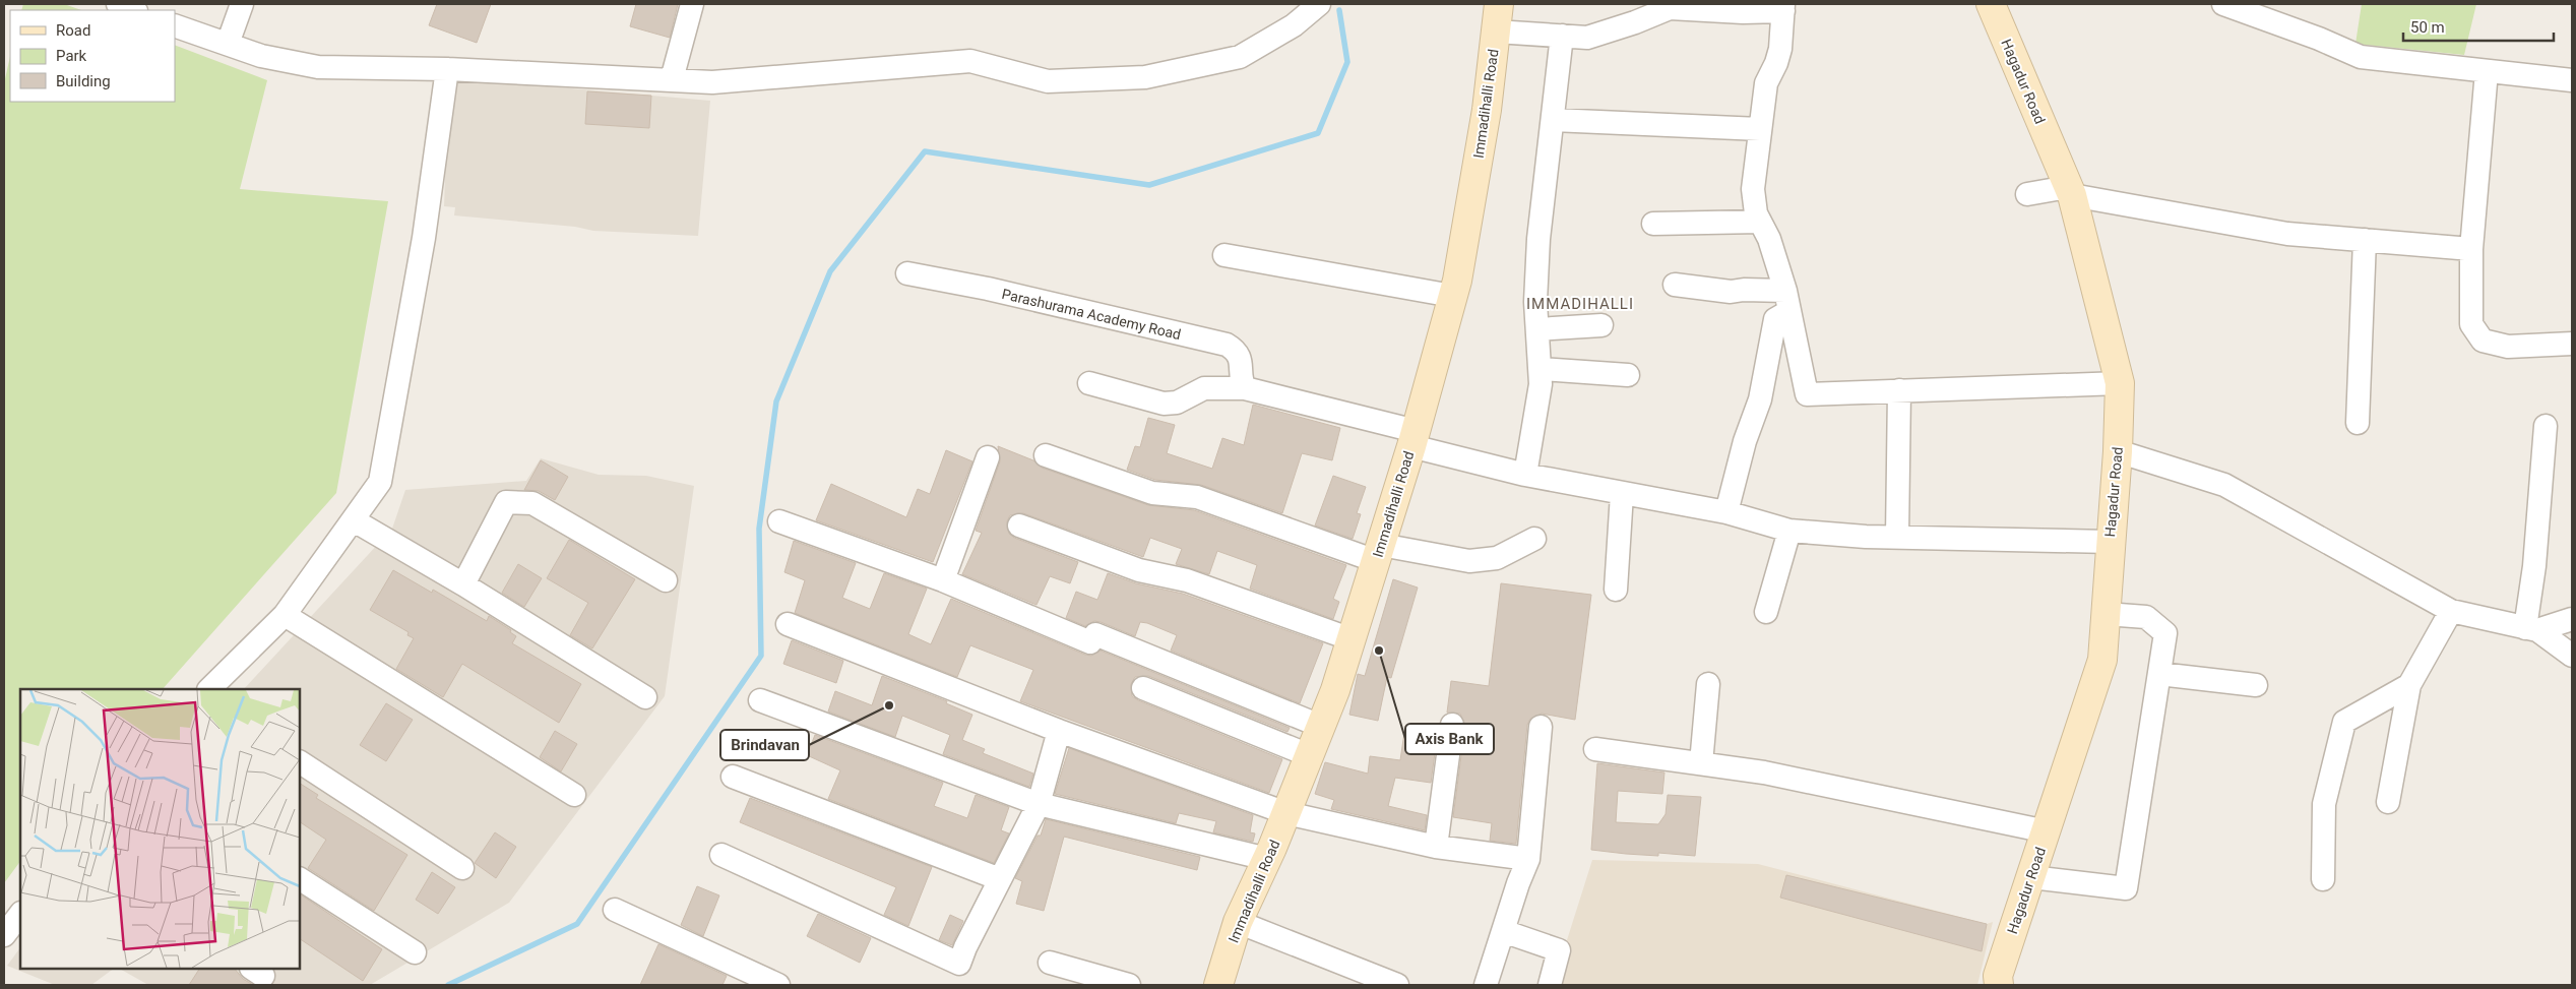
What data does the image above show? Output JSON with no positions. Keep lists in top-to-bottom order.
{
  "streets": {
    "street": ["Hagadur Road", "Immadihalli Road", "Parashurama Academy Road"]
  },
  "districts": ["IMMADIHALLI"],
  "places": ["Axis Bank", "Brindavan"],
  "legend": ["Road", "Park", "Building"],
  "scale_bar": "50 m"
}
